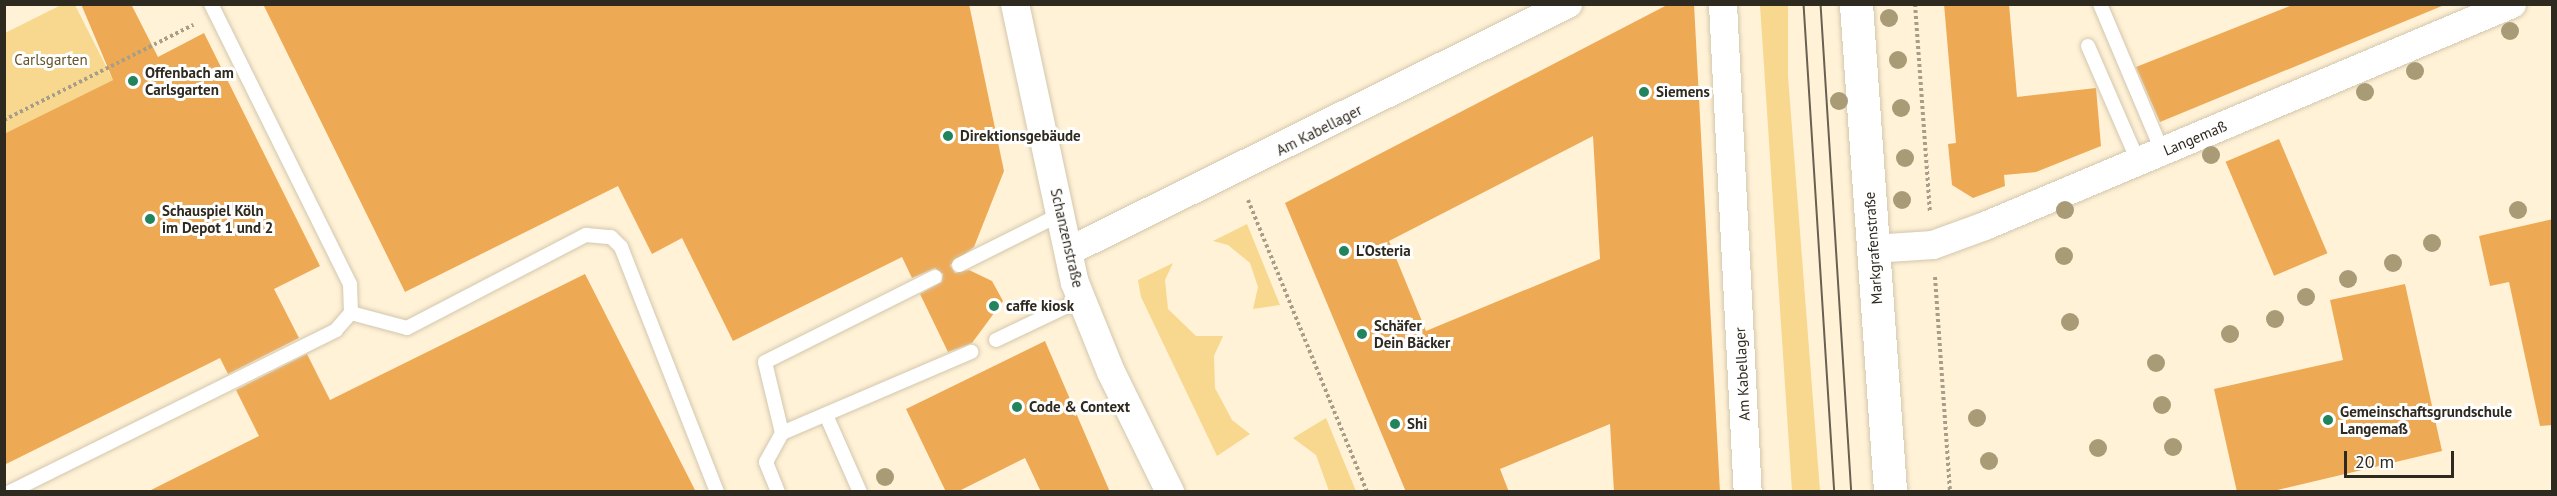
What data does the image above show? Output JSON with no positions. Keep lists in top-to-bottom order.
{
  "streets": {
    "main road": ["Markgrafenstraße"],
    "street": ["Am Kabellager", "Langemaß", "Schanzenstraße"]
  },
  "crossings": [
    ["Am Kabellager", "Schanzenstraße"],
    ["Langemaß", "Markgrafenstraße"]
  ],
  "parks": ["Carlsgarten"],
  "places": [
    "Offenbach am Carlsgarten",
    "Siemens",
    "Direktionsgebäude",
    "Schauspiel Köln im Depot 1 und 2",
    "L'Osteria",
    "caffe kiosk",
    "Schäfer Dein Bäcker",
    "Code & Context",
    "Gemeinschaftsgrundschule Langemaß",
    "Shi"
  ],
  "scale_bar": "20 m"
}
